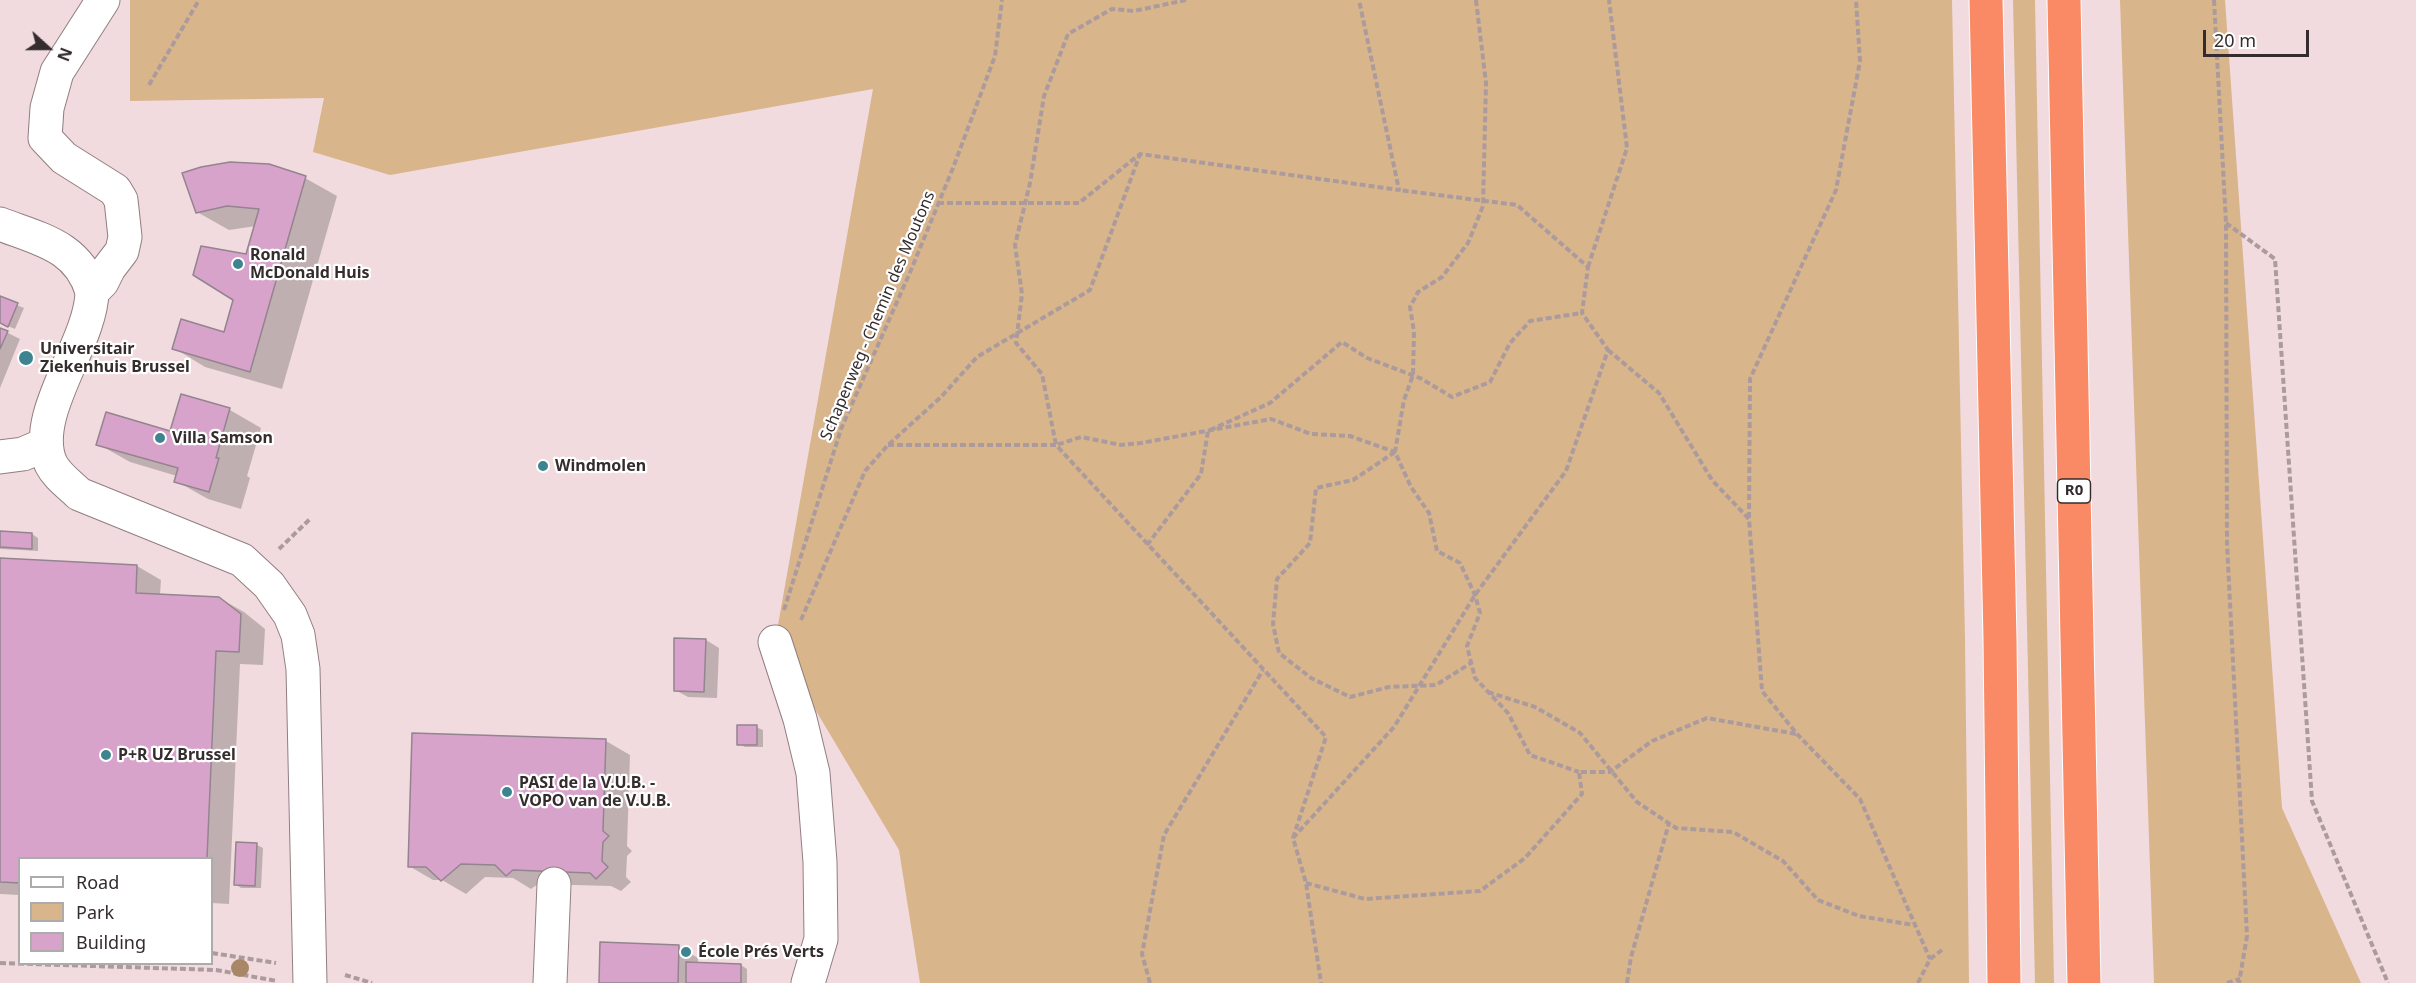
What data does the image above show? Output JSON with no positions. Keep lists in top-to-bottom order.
{
  "streets": {
    "highway": ["R0"],
    "path": ["Schapenweg - Chemin des Moutons"]
  },
  "places": [
    "Ronald McDonald Huis",
    "Universitair Ziekenhuis Brussel",
    "Villa Samson",
    "Windmolen",
    "P+R UZ Brussel",
    "PASI de la V.U.B. - VOPO van de V.U.B.",
    "École Prés Verts"
  ],
  "legend": ["Road", "Park", "Building"],
  "scale_bar": "20 m",
  "north": "right"
}
